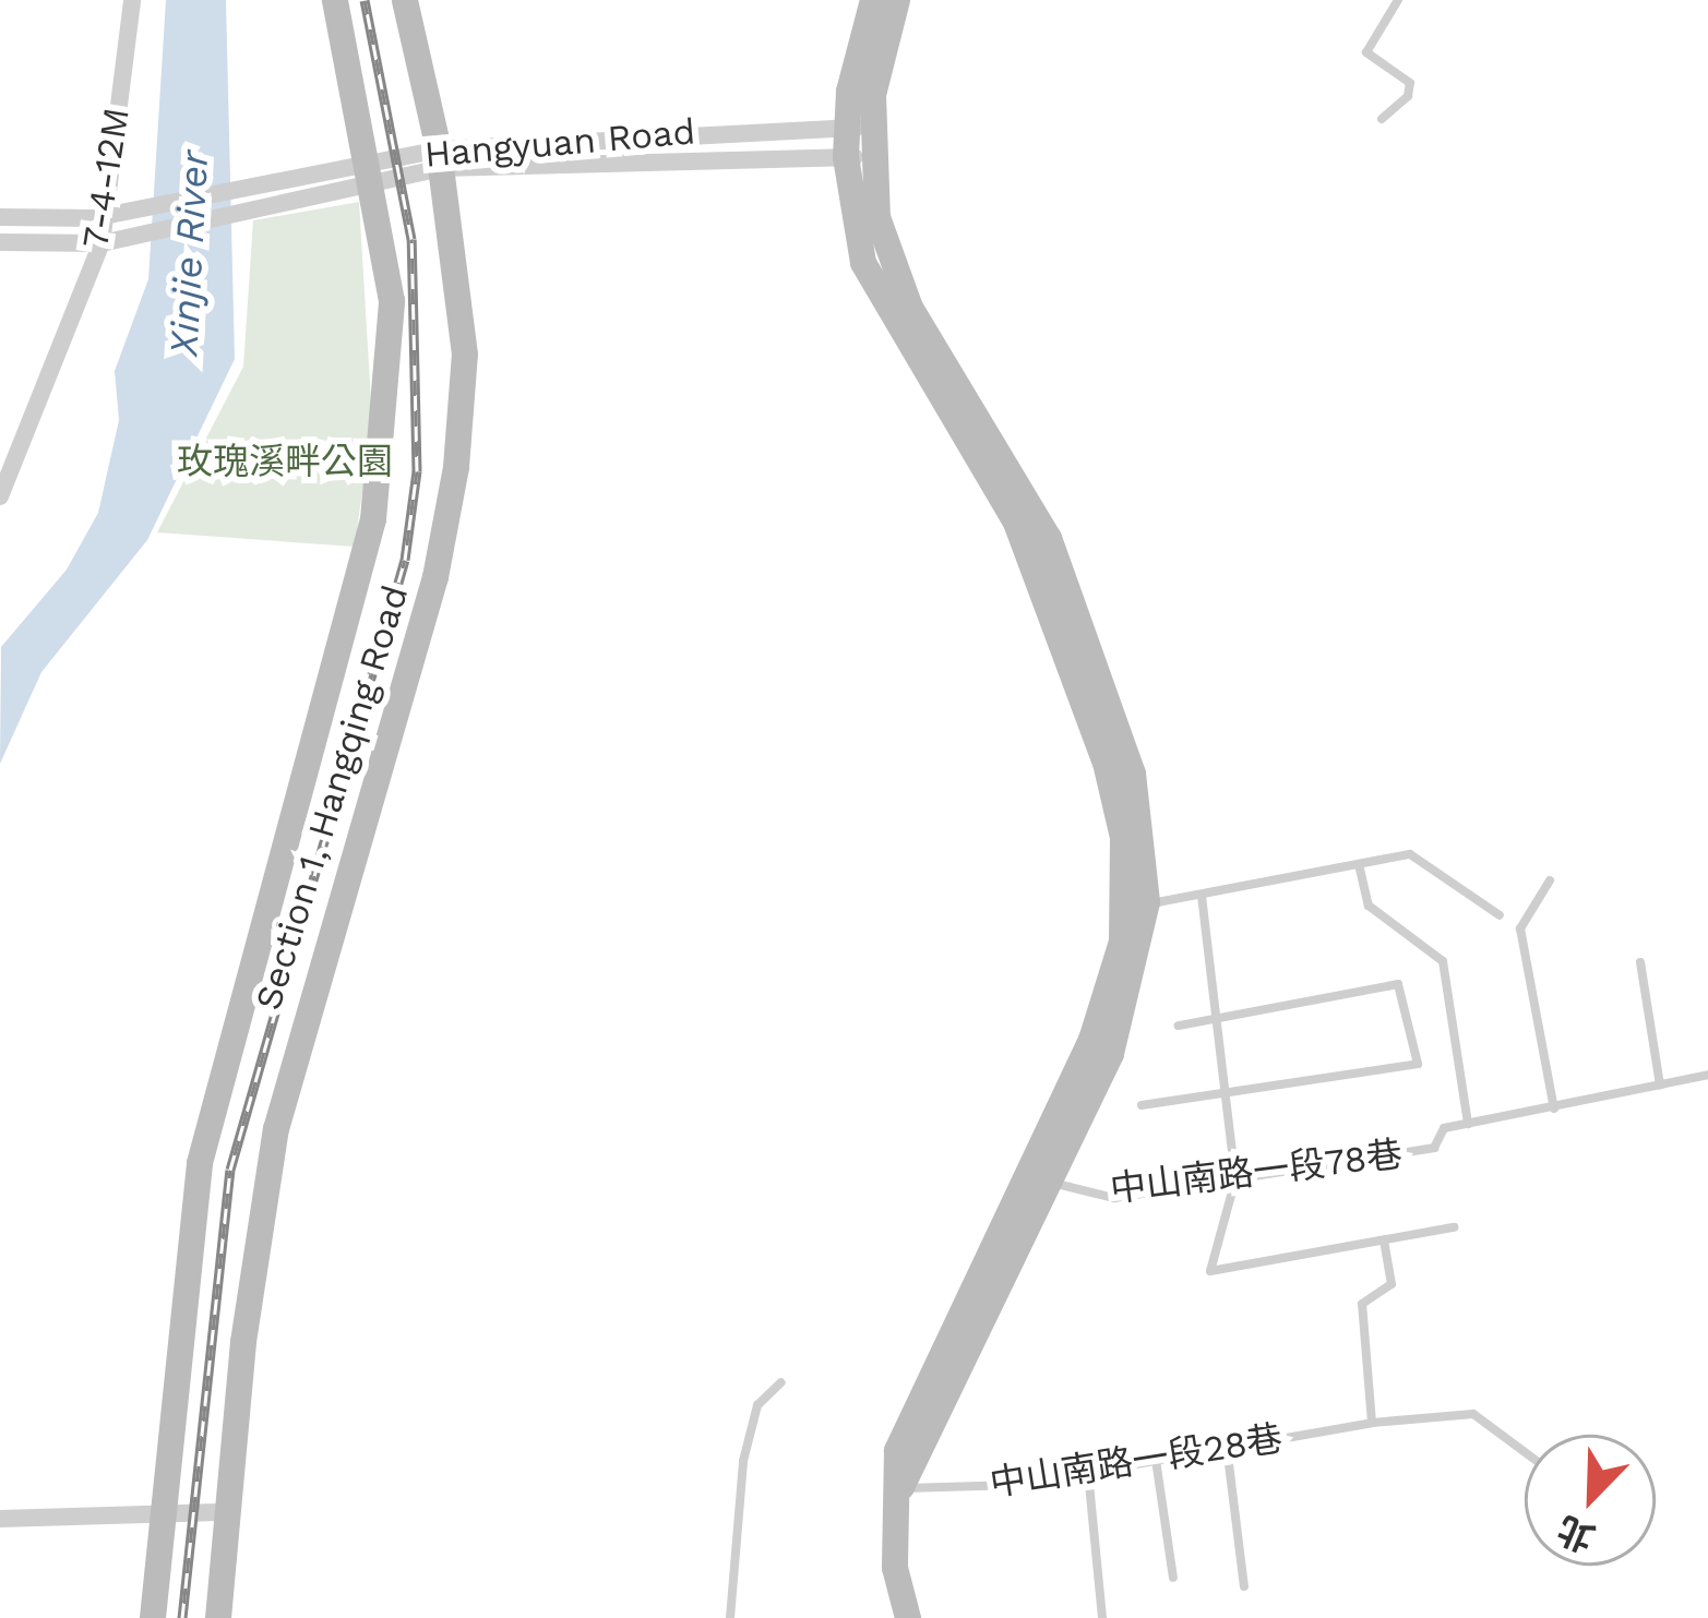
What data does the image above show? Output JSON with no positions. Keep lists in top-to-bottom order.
{
  "streets": {
    "street": ["Hangyuan Road", "7-4-12M", "Section 1, Hangqing Road"],
    "lane": ["中山南路一段78巷", "中山南路一段28巷"]
  },
  "crossings": [
    ["Hangyuan Road", "7-4-12M"],
    ["Hangyuan Road", "Section 1, Hangqing Road"]
  ],
  "water": ["Xinjie River"],
  "parks": ["玫瑰溪畔公園"],
  "north": "bottom left"
}
